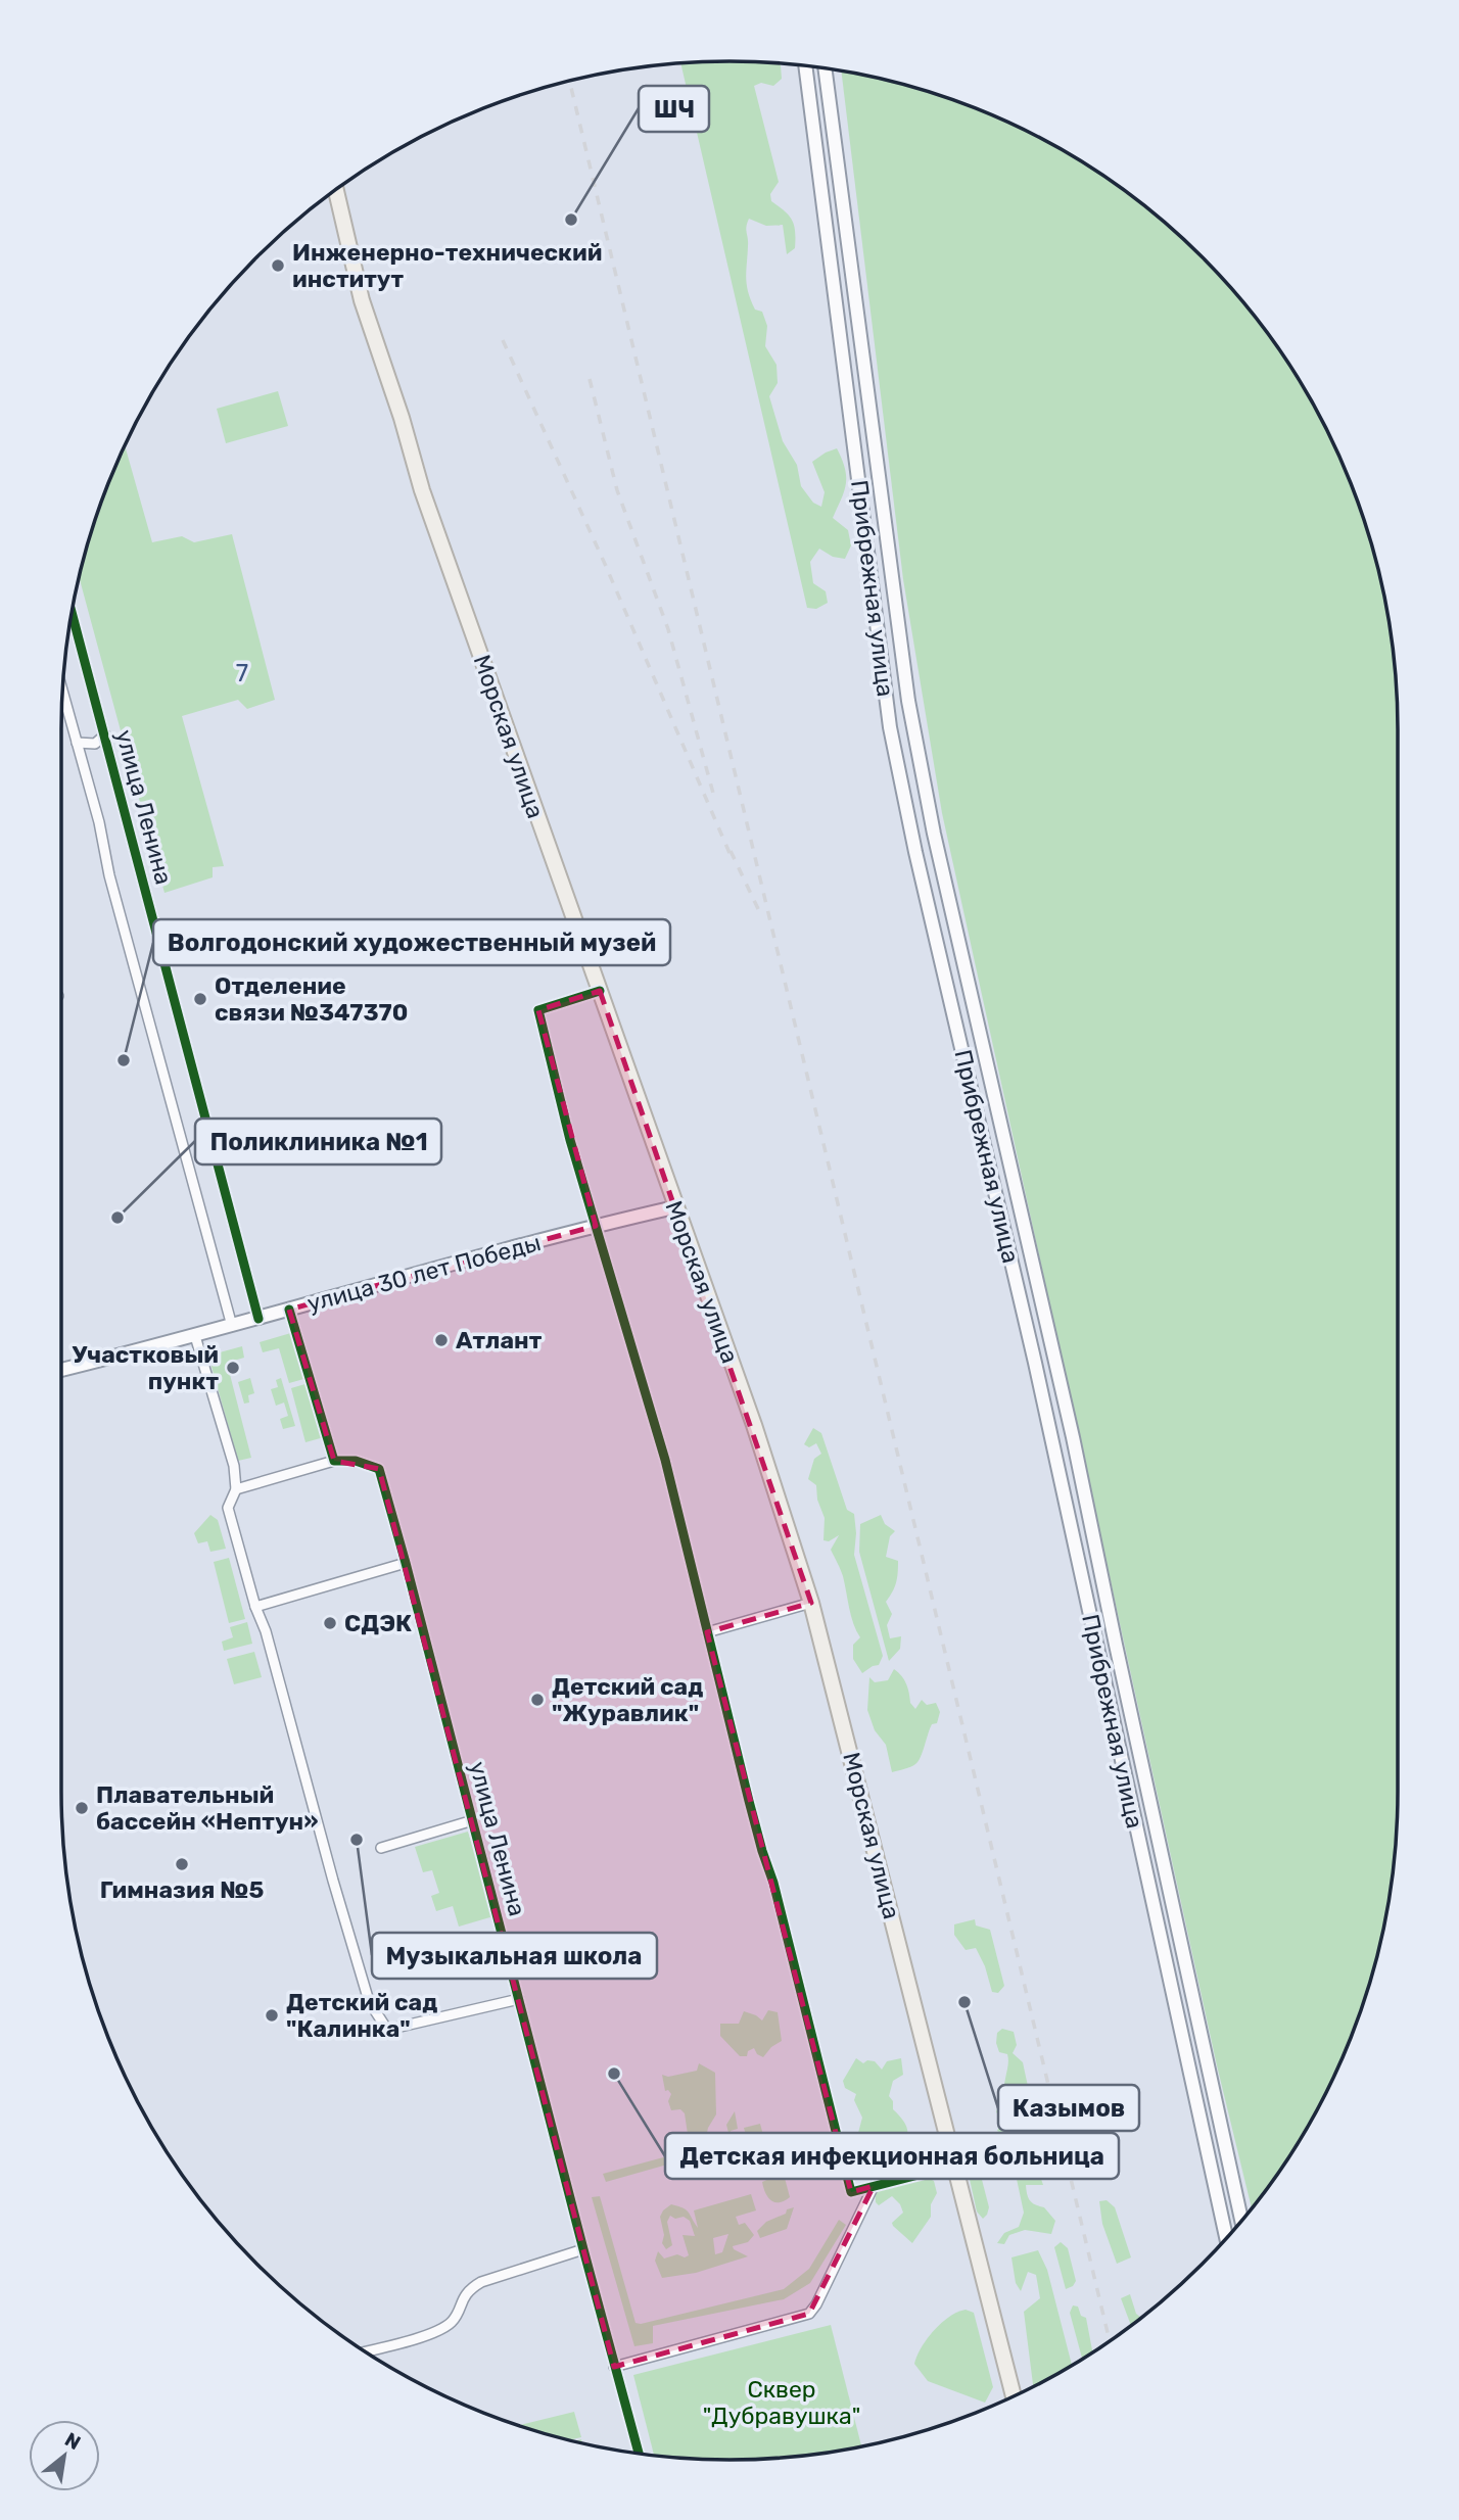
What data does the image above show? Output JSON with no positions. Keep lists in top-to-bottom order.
{
  "streets": {
    "main road": ["Прибрежная улица", "Морская улица", "улица 30 лет Победы"],
    "street": ["улица Ленина"]
  },
  "crossings": [
    ["Морская улица", "улица 30 лет Победы"],
    ["улица Ленина", "улица 30 лет Победы"]
  ],
  "districts": ["7"],
  "parks": ["Сквер \"Дубравушка\""],
  "places": [
    "ШЧ",
    "Инженерно-технический институт",
    "Отделение связи №347370",
    "Волгодонский художественный музей",
    "Поликлиника №1",
    "Атлант",
    "Участковый пункт",
    "СДЭК",
    "Детский сад \"Журавлик\"",
    "Плавательный бассейн «Нептун»",
    "Музыкальная школа",
    "Гимназия №5",
    "Казымов",
    "Детский сад \"Калинка\"",
    "Детская инфекционная больница"
  ],
  "north": "top right"
}
